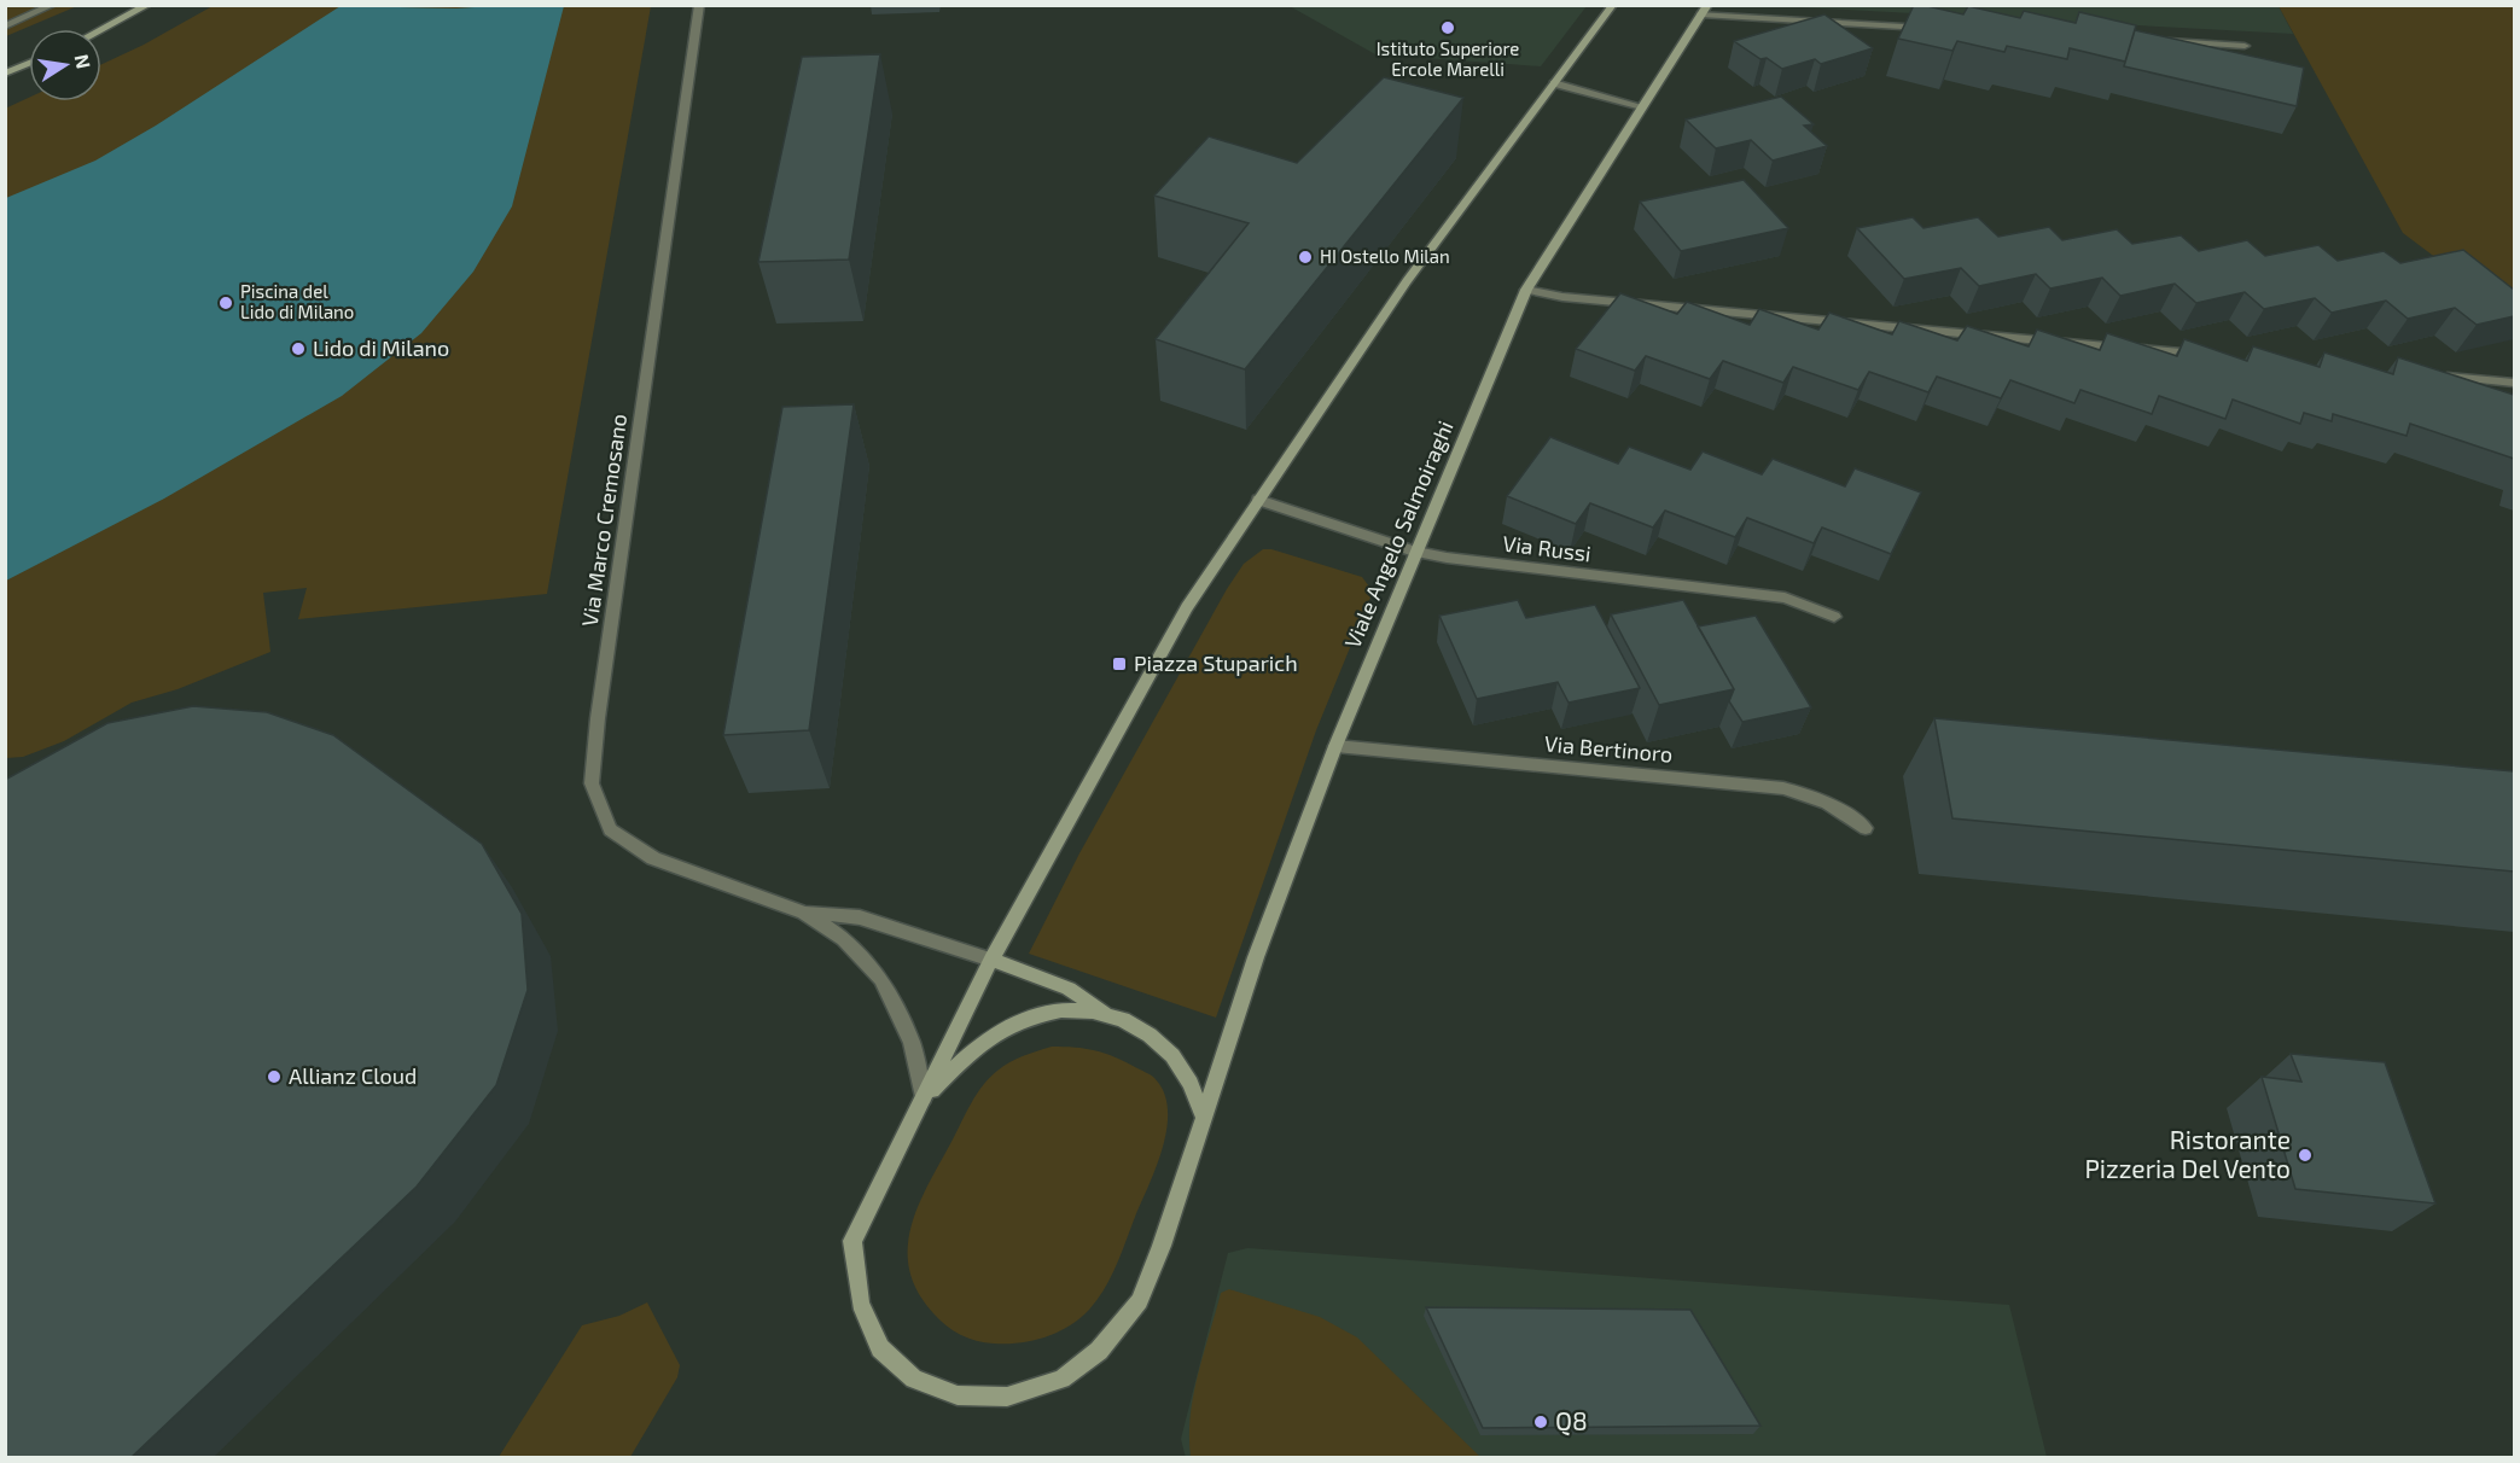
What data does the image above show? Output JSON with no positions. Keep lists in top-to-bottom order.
{
  "streets": {
    "street": [
      "Via Marco Cremosano",
      "Viale Angelo Salmoiraghi",
      "Via Russi",
      "Via Bertinoro"
    ]
  },
  "crossings": [
    ["Viale Angelo Salmoiraghi", "Via Russi"],
    ["Viale Angelo Salmoiraghi", "Via Bertinoro"]
  ],
  "places": {
    "other": [
      "Istituto Superiore Ercole Marelli",
      "HI Ostello Milan",
      "Piscina del Lido di Milano",
      "Lido di Milano",
      "Allianz Cloud",
      "Ristorante Pizzeria Del Vento",
      "Q8"
    ],
    "transit": ["Piazza Stuparich"]
  },
  "north": "right"
}
